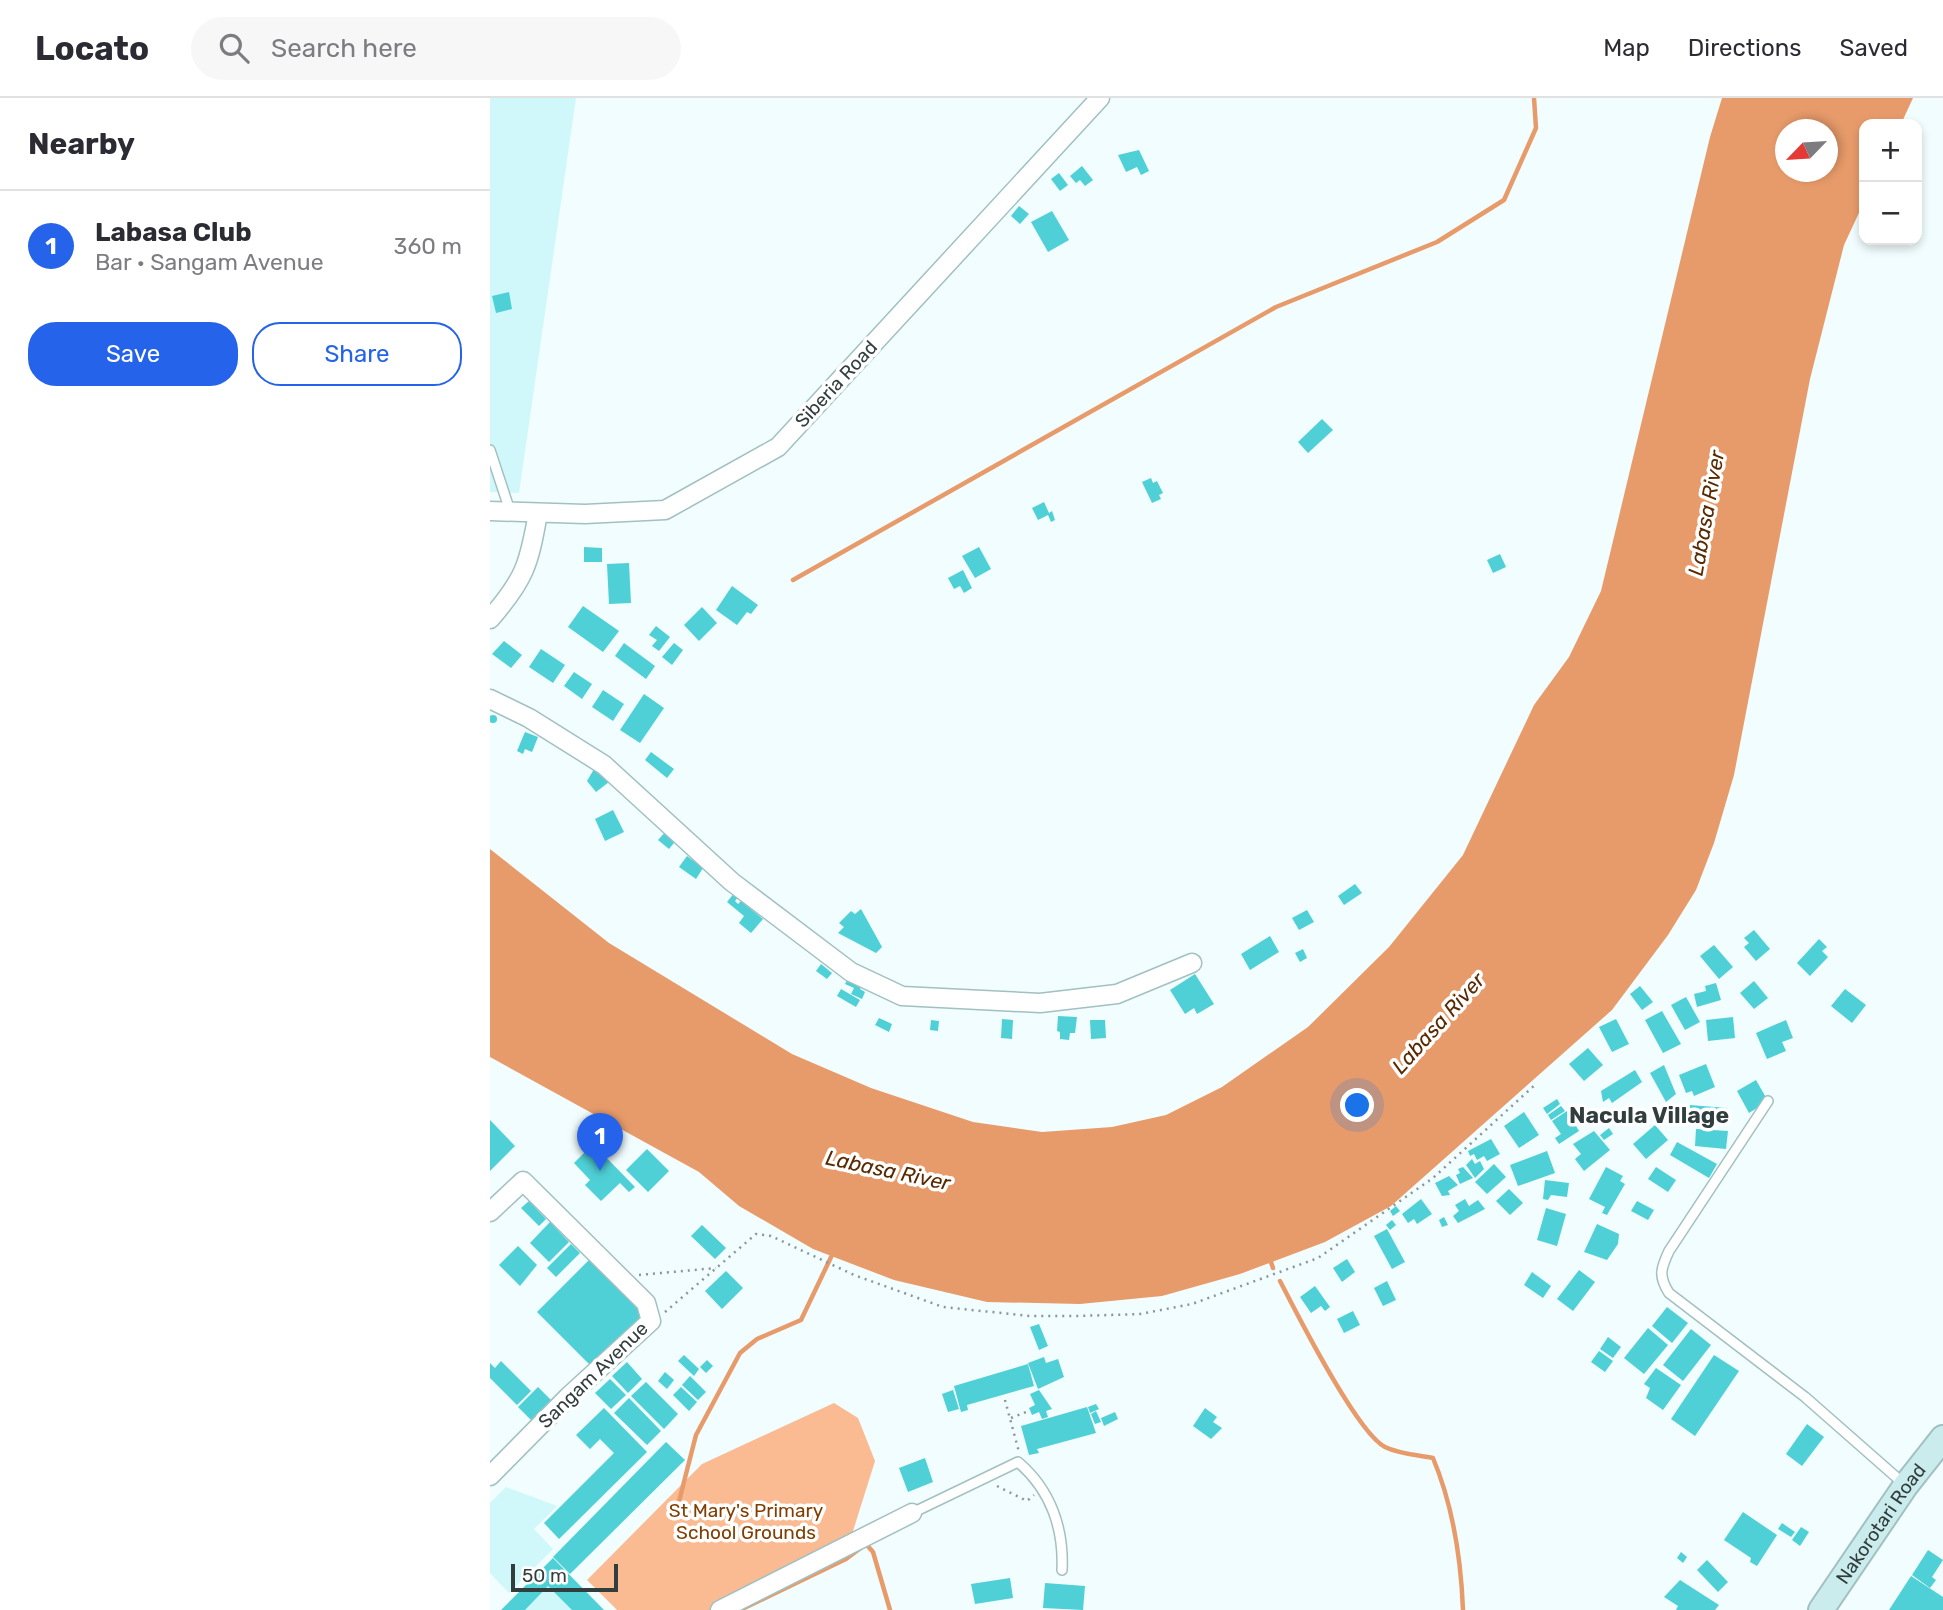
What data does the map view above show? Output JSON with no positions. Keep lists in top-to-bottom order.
{
  "streets": {
    "street": ["Siberia Road", "Sangam Avenue", "Nakorotari Road"]
  },
  "districts": ["Nacula Village"],
  "water": ["Labasa River"],
  "parks": ["St Mary's Primary School Grounds"],
  "scale_bar": "50 m",
  "north": "bottom left",
  "page": {
    "header": "Locato",
    "search": "Search here",
    "nav": ["Map", "Directions", "Saved"],
    "heading": "Nearby",
    "map_buttons": ["+", "−"],
    "list": [
      {
        "mark": "1",
        "name": "Labasa Club",
        "note": "Bar · Sangam Avenue",
        "value": "360 m"
      }
    ],
    "buttons": ["Save", "Share"],
    "pins": "1",
    "scale": "50 m"
  }
}
